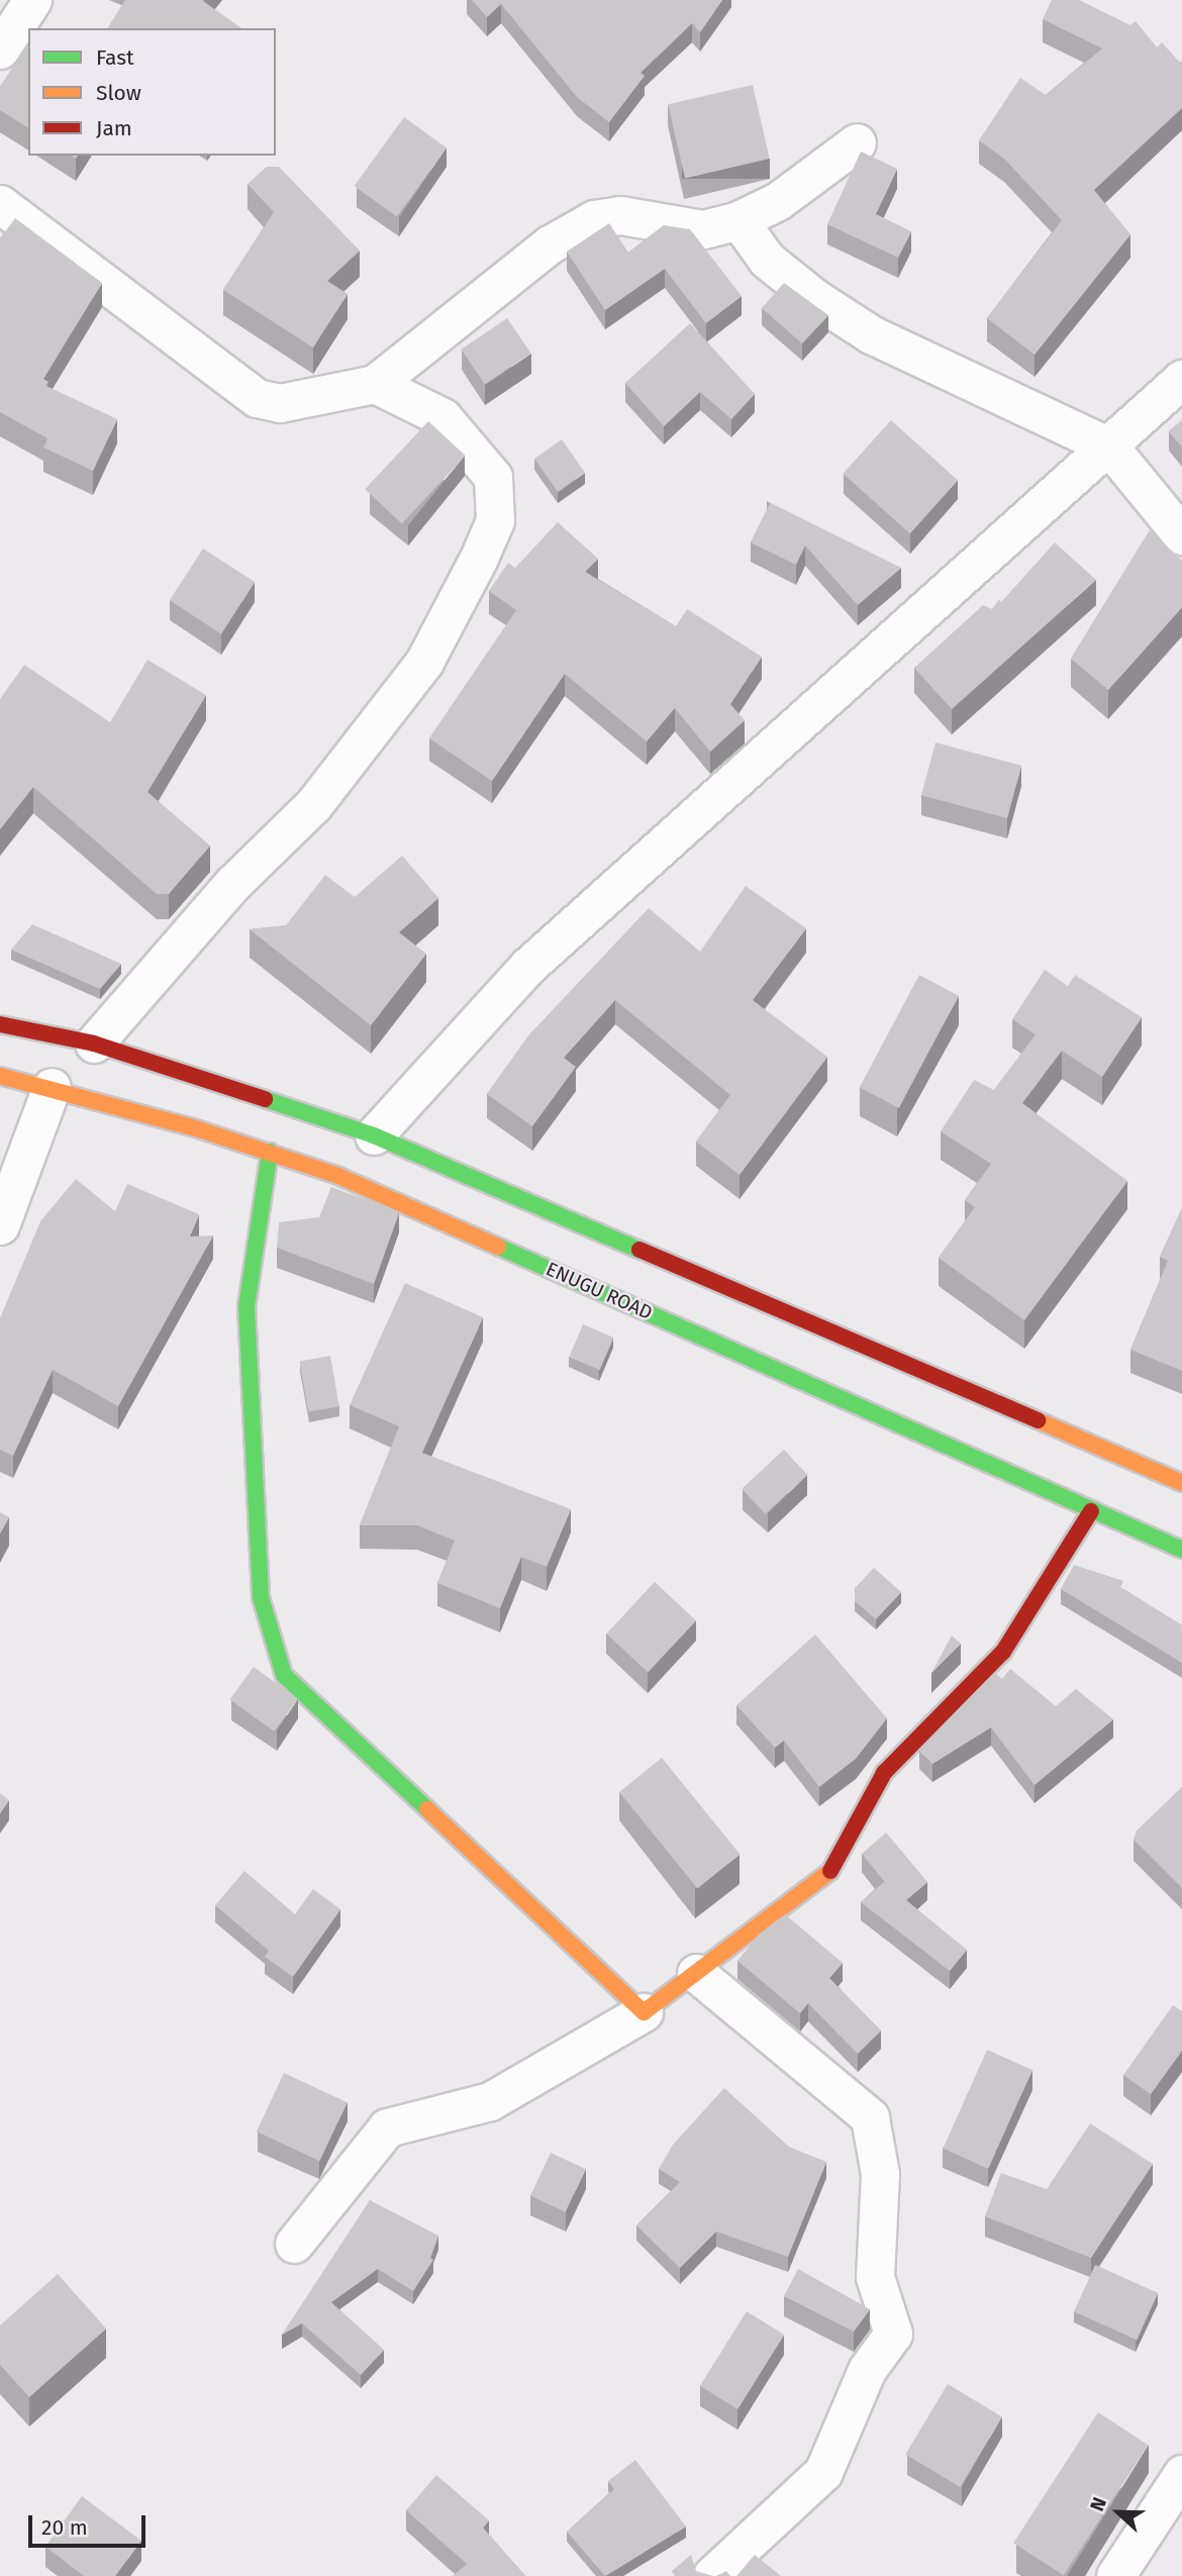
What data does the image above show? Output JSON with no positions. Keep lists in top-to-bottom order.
{
  "streets": {
    "main road": ["ENUGU ROAD"]
  },
  "legend": ["Fast", "Slow", "Jam"],
  "scale_bar": "20 m",
  "north": "left"
}
